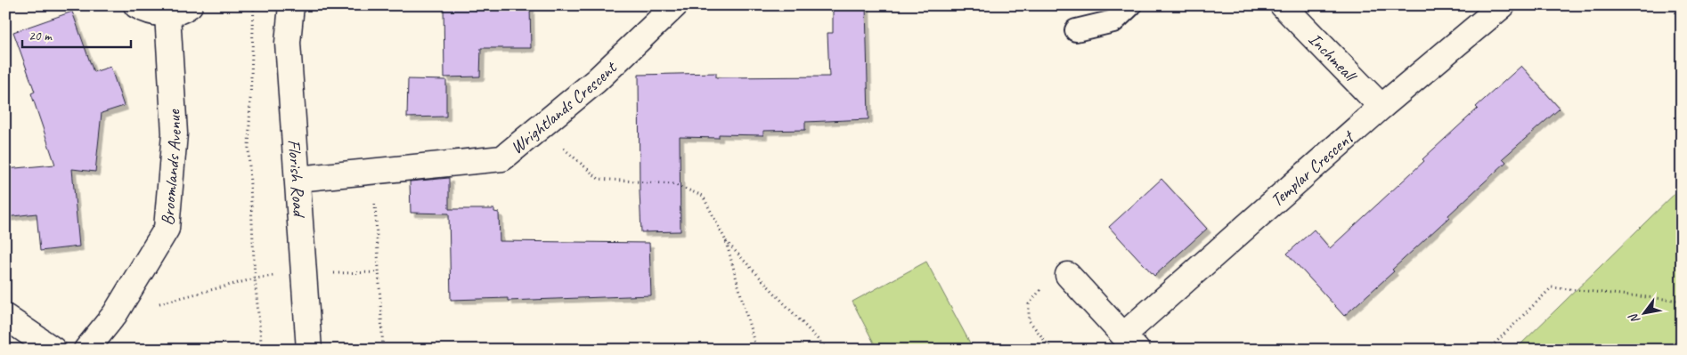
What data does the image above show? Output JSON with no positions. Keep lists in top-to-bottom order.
{
  "streets": {
    "street": [
      "Inchmeall",
      "Wrightlands Crescent",
      "Broomlands Avenue",
      "Templar Crescent",
      "Florish Road"
    ]
  },
  "crossings": [
    ["Inchmeall", "Templar Crescent"],
    ["Wrightlands Crescent", "Florish Road"]
  ],
  "scale_bar": "20 m",
  "north": "bottom left"
}
